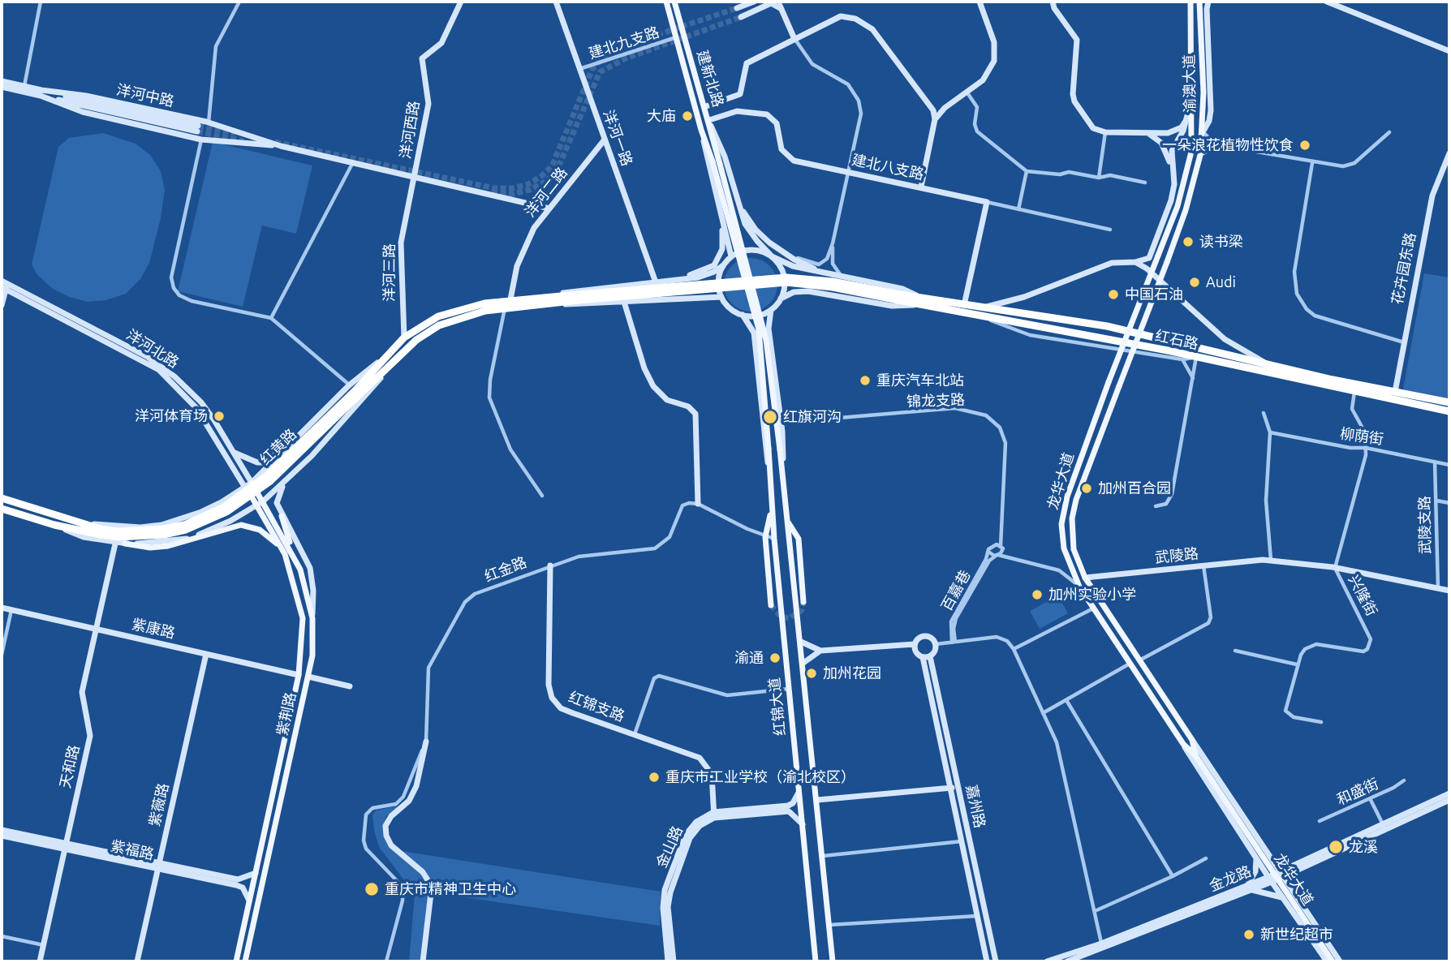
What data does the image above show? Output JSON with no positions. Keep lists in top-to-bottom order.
{
  "streets": {
    "highway": ["红石路", "红黄路"],
    "main road": [
      "建新北路",
      "渝澳大道",
      "龙华大道",
      "红锦大道",
      "紫荆路"
    ],
    "street": [
      "建北九支路",
      "洋河中路",
      "洋河西路",
      "洋河一路",
      "建北八支路",
      "洋河二路",
      "花卉园东路",
      "洋河三路",
      "洋河北路",
      "锦龙支路",
      "柳荫街",
      "武陵支路",
      "武陵路",
      "红金路",
      "百嘉巷",
      "兴隆街",
      "紫康路",
      "红锦支路",
      "天和路",
      "和盛街",
      "紫薇路",
      "嘉州路",
      "金山路",
      "紫福路",
      "金龙路"
    ]
  },
  "crossings": [
    ["建北九支路", "建新北路"],
    ["建北九支路", "洋河一路"],
    ["建新北路", "建北八支路"],
    ["建新北路", "红锦大道"],
    ["渝澳大道", "龙华大道"],
    ["洋河中路", "洋河西路"],
    ["洋河中路", "洋河二路"],
    ["洋河中路", "洋河三路"],
    ["洋河西路", "洋河三路"],
    ["洋河一路", "洋河二路"],
    ["洋河二路", "红黄路"],
    ["花卉园东路", "红石路"],
    ["洋河三路", "红黄路"],
    ["红石路", "红黄路"],
    ["洋河北路", "紫荆路"],
    ["锦龙支路", "百嘉巷"],
    ["柳荫街", "武陵支路"],
    ["柳荫街", "兴隆街"],
    ["龙华大道", "武陵路"],
    ["武陵支路", "武陵路"],
    ["武陵路", "兴隆街"],
    ["红金路", "红锦支路"],
    ["紫康路", "紫荆路"],
    ["紫康路", "天和路"],
    ["紫康路", "紫薇路"],
    ["红锦支路", "金山路"],
    ["紫荆路", "紫福路"],
    ["天和路", "紫福路"],
    ["紫薇路", "紫福路"]
  ],
  "places": [
    "大庙",
    "一朵浪花植物性饮食",
    "读书梁",
    "Audi",
    "中国石油",
    "重庆汽车北站",
    "洋河体育场",
    "红旗河沟",
    "加州百合园",
    "加州实验小学",
    "渝通",
    "加州花园",
    "重庆市工业学校（渝北校区）",
    "龙溪",
    "重庆市精神卫生中心",
    "新世纪超市"
  ]
}
